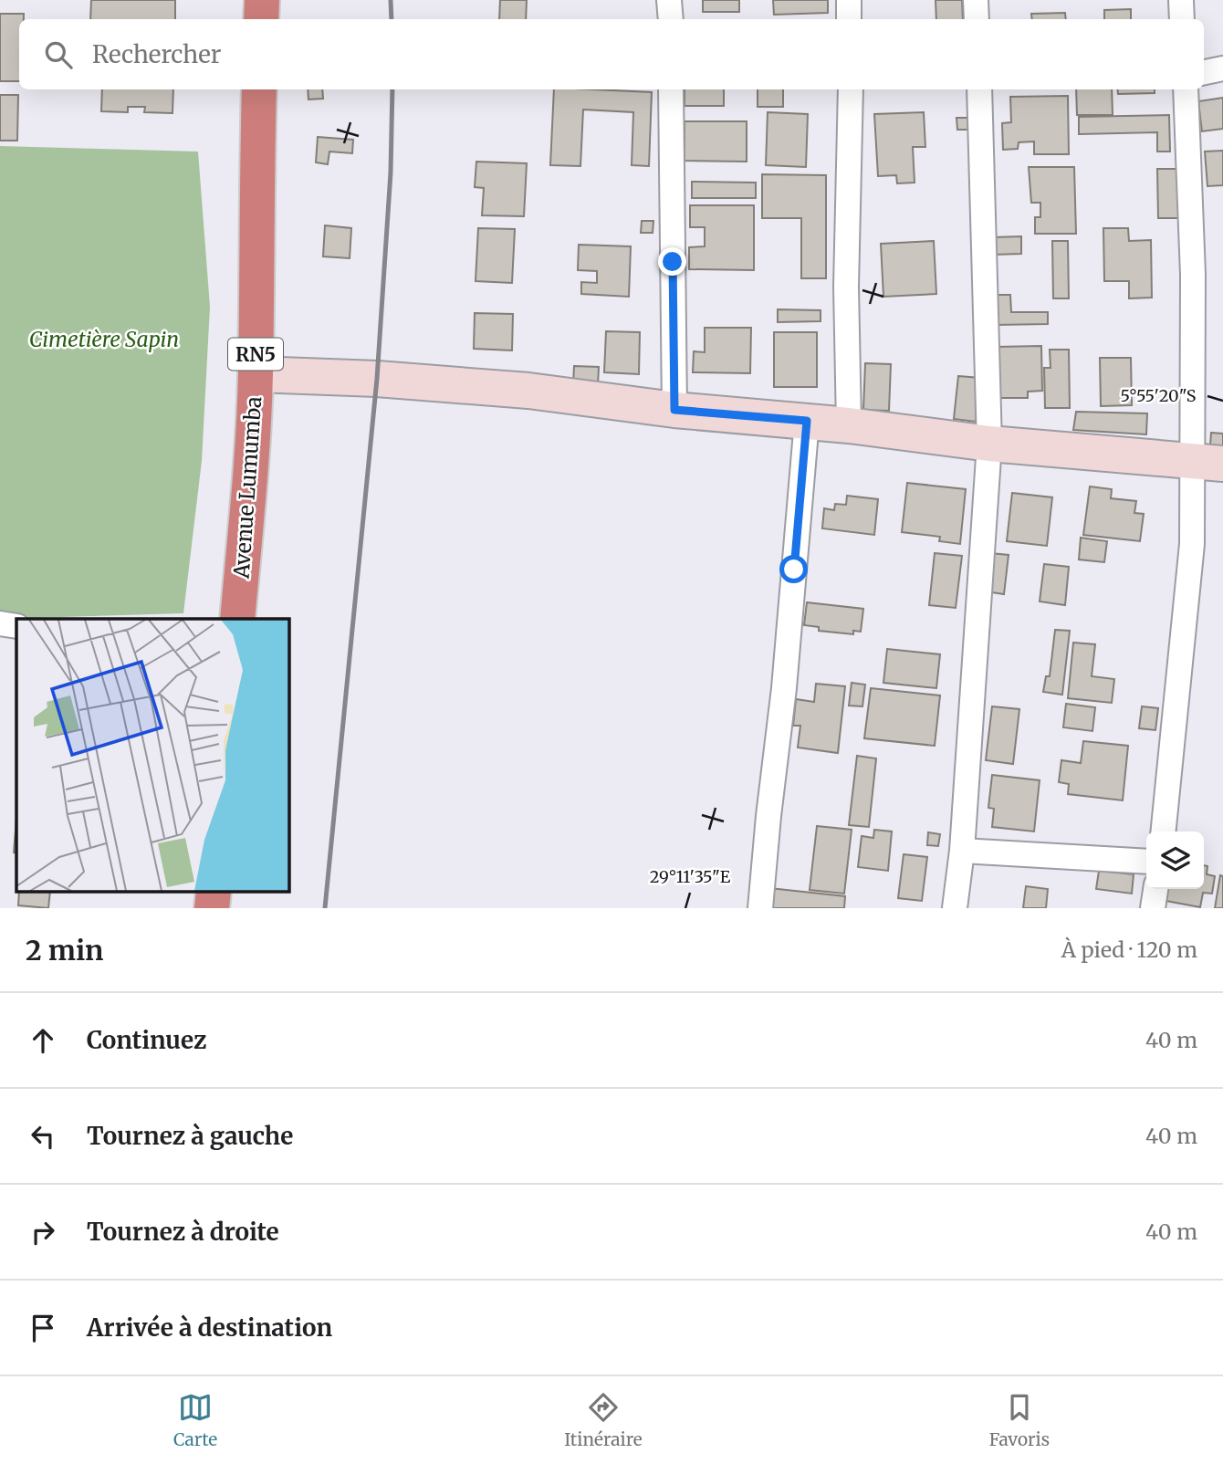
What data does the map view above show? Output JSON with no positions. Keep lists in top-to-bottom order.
{
  "streets": {
    "highway": ["RN5", "Avenue Lumumba"]
  },
  "parks": ["Cimetière Sapin"],
  "page": {
    "search": "Rechercher",
    "heading": ["2 min", "À pied · 120 m"],
    "list": [
      ["Continuez", "40 m"],
      ["Tournez à gauche", "40 m"],
      ["Tournez à droite", "40 m"],
      "Arrivée à destination"
    ],
    "nav": ["Carte", "Itinéraire", "Favoris"]
  },
  "coordinates": ["5°55'20\"S", "29°11'35\"E"]
}
